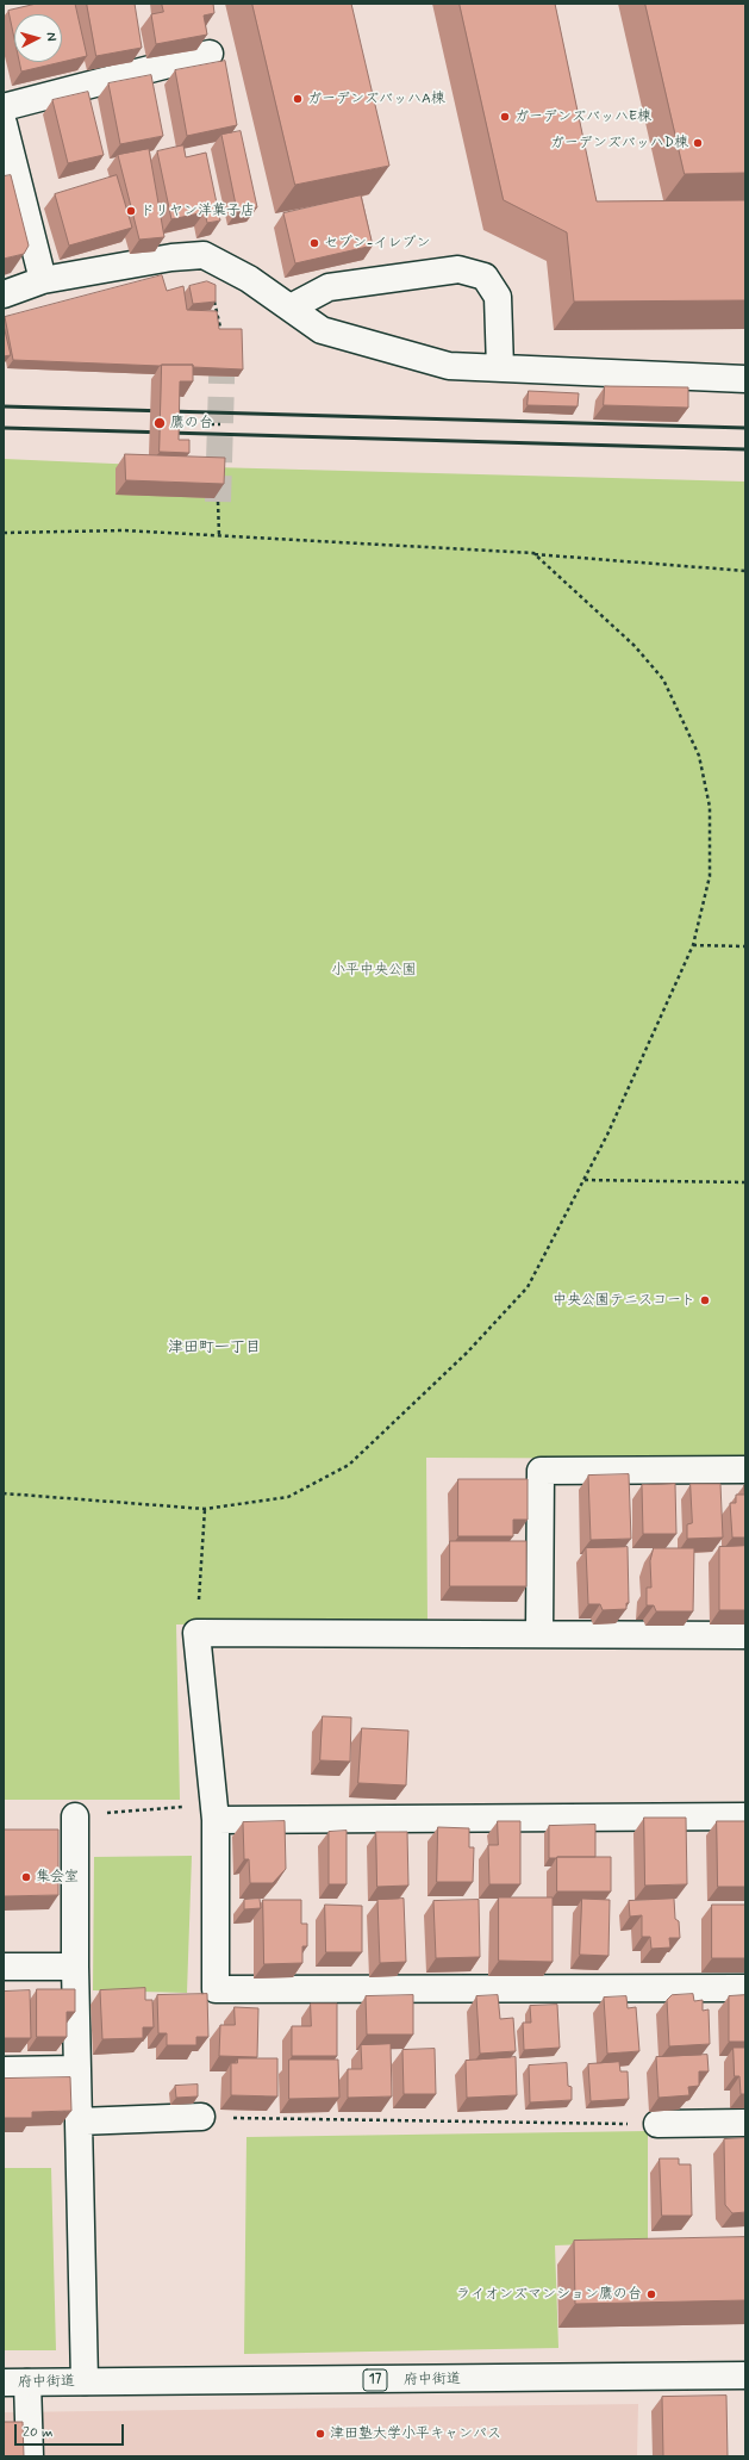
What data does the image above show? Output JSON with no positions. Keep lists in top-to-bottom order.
{
  "streets": {
    "street": ["17", "府中街道"]
  },
  "districts": ["津田町一丁目"],
  "parks": ["小平中央公園"],
  "places": [
    "ガーデンズバッハA棟",
    "ガーデンズバッハE棟",
    "ガーデンズバッハD棟",
    "ドリヤン洋菓子店",
    "セブン-イレブン",
    "鷹の台",
    "中央公園テニスコート",
    "集会室",
    "ライオンズマンション鷹の台",
    "津田塾大学小平キャンパス"
  ],
  "scale_bar": "20 m",
  "north": "right"
}
